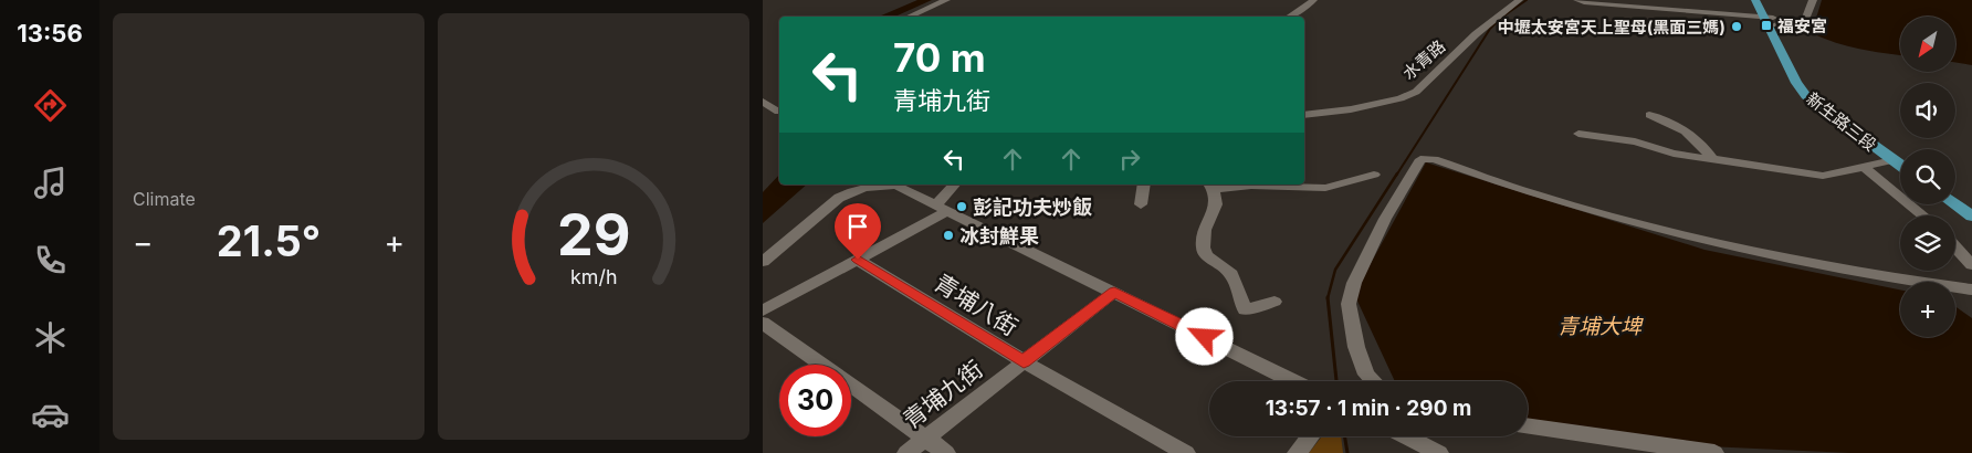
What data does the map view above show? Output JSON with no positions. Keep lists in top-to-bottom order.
{
  "streets": {
    "main road": ["新生路三段"],
    "street": ["水青路", "青埔八街", "青埔九街"]
  },
  "crossings": [
    ["青埔八街", "青埔九街"]
  ],
  "water": ["青埔大埤"],
  "places": {
    "transit": ["福安宮"],
    "other": ["中壢太安宮天上聖母(黑面三媽)", "彭記功夫炒飯", "冰封鮮果"]
  },
  "north": "bottom left",
  "page": {
    "tabs": "13:56",
    "tile": "Climate",
    "map_buttons": "+",
    "turn": ["70 m", "青埔九街"],
    "heat": ["−", "21.5°", "+"],
    "limit": "30",
    "trip": "13:57 · 1 min · 290 m",
    "gauge": ["29", "km/h"]
  }
}
